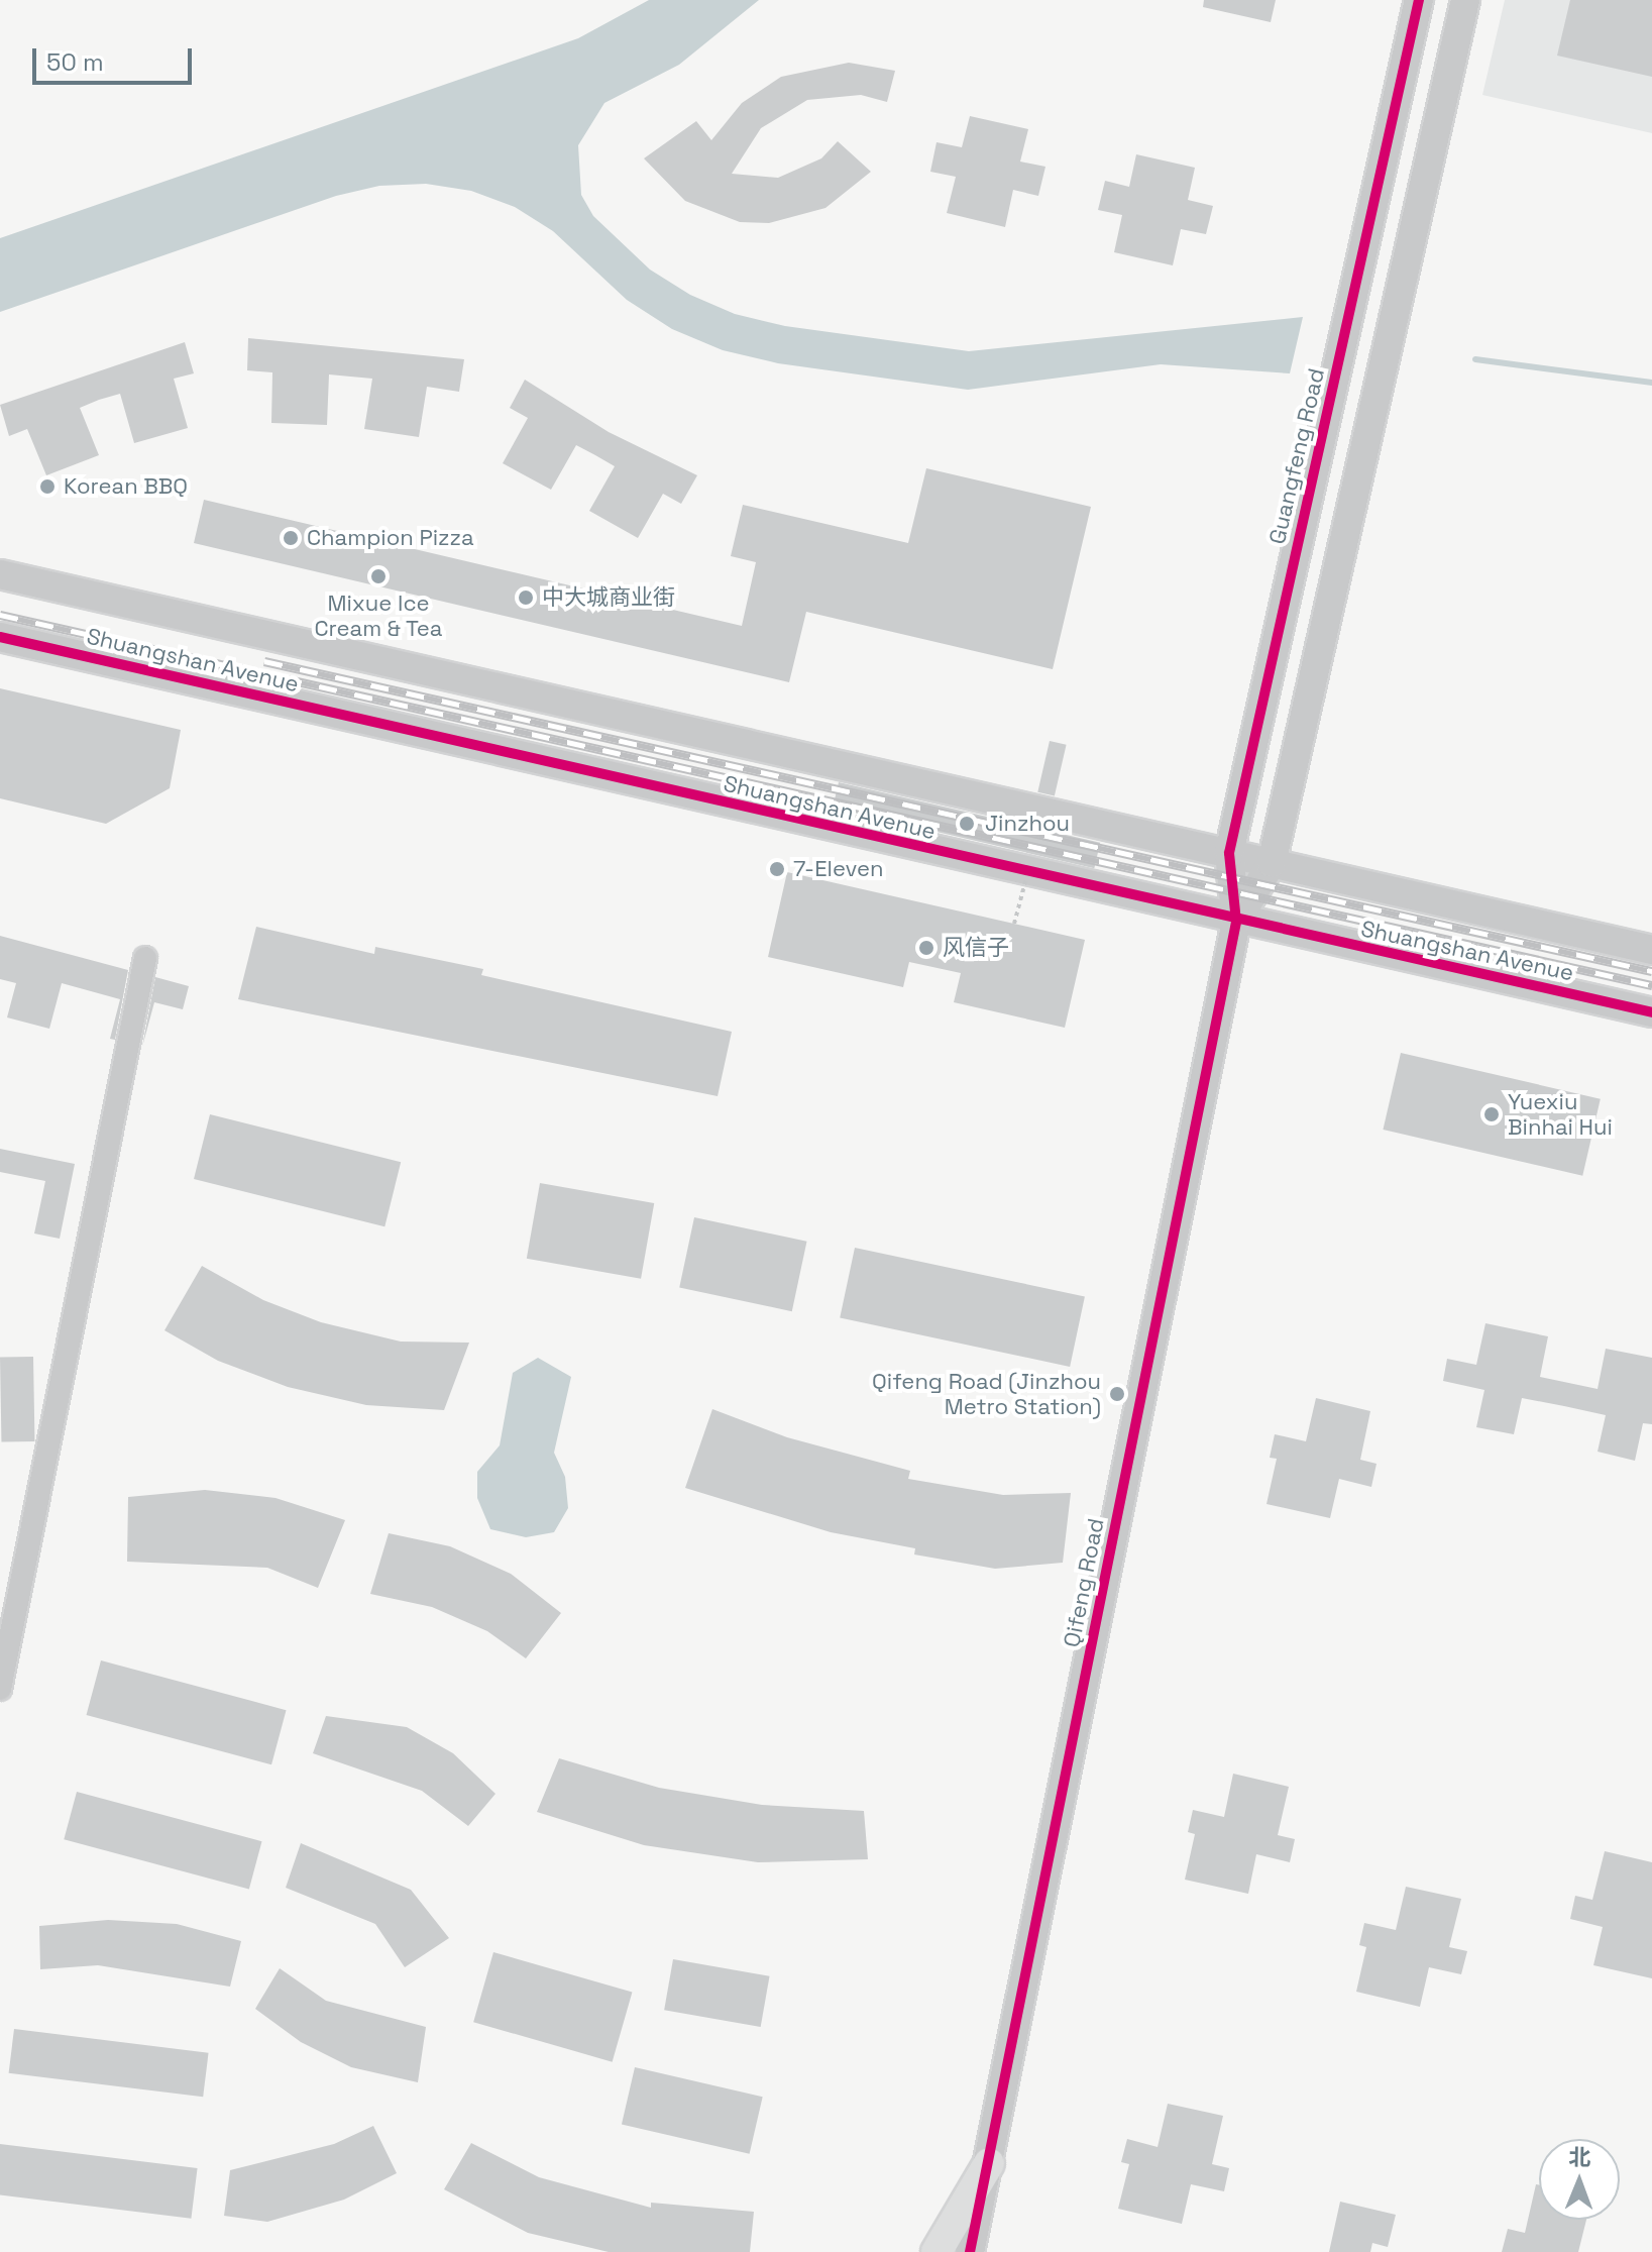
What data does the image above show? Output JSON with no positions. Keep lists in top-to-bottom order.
{
  "streets": {
    "street": ["Guangfeng Road", "Shuangshan Avenue", "Qifeng Road"]
  },
  "crossings": [
    ["Guangfeng Road", "Shuangshan Avenue"],
    ["Guangfeng Road", "Qifeng Road"],
    ["Shuangshan Avenue", "Qifeng Road"]
  ],
  "places": [
    "Korean BBQ",
    "Champion Pizza",
    "Mixue Ice Cream & Tea",
    "中大城商业街",
    "Jinzhou",
    "7-Eleven",
    "风信子",
    "Yuexiu Binhai Hui",
    "Qifeng Road (Jinzhou Metro Station)"
  ],
  "scale_bar": "50 m",
  "north": "top"
}
